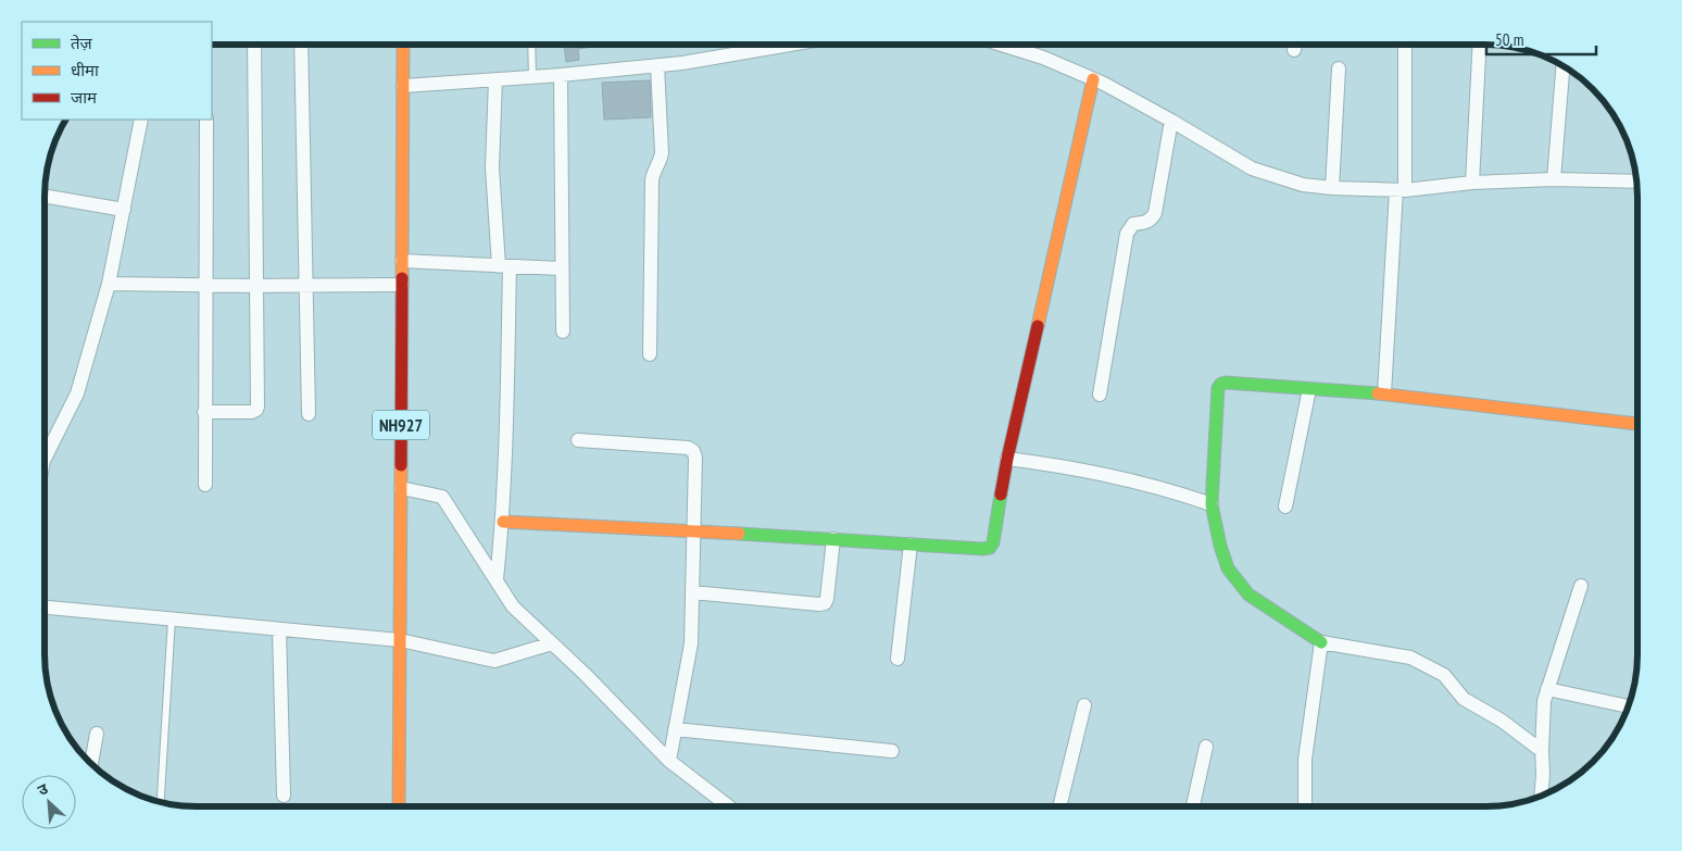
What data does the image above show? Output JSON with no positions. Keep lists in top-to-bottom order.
{
  "streets": {
    "main road": ["NH927"]
  },
  "legend": ["तेज़", "धीमा", "जाम"],
  "scale_bar": "50 m",
  "north": "top left"
}
